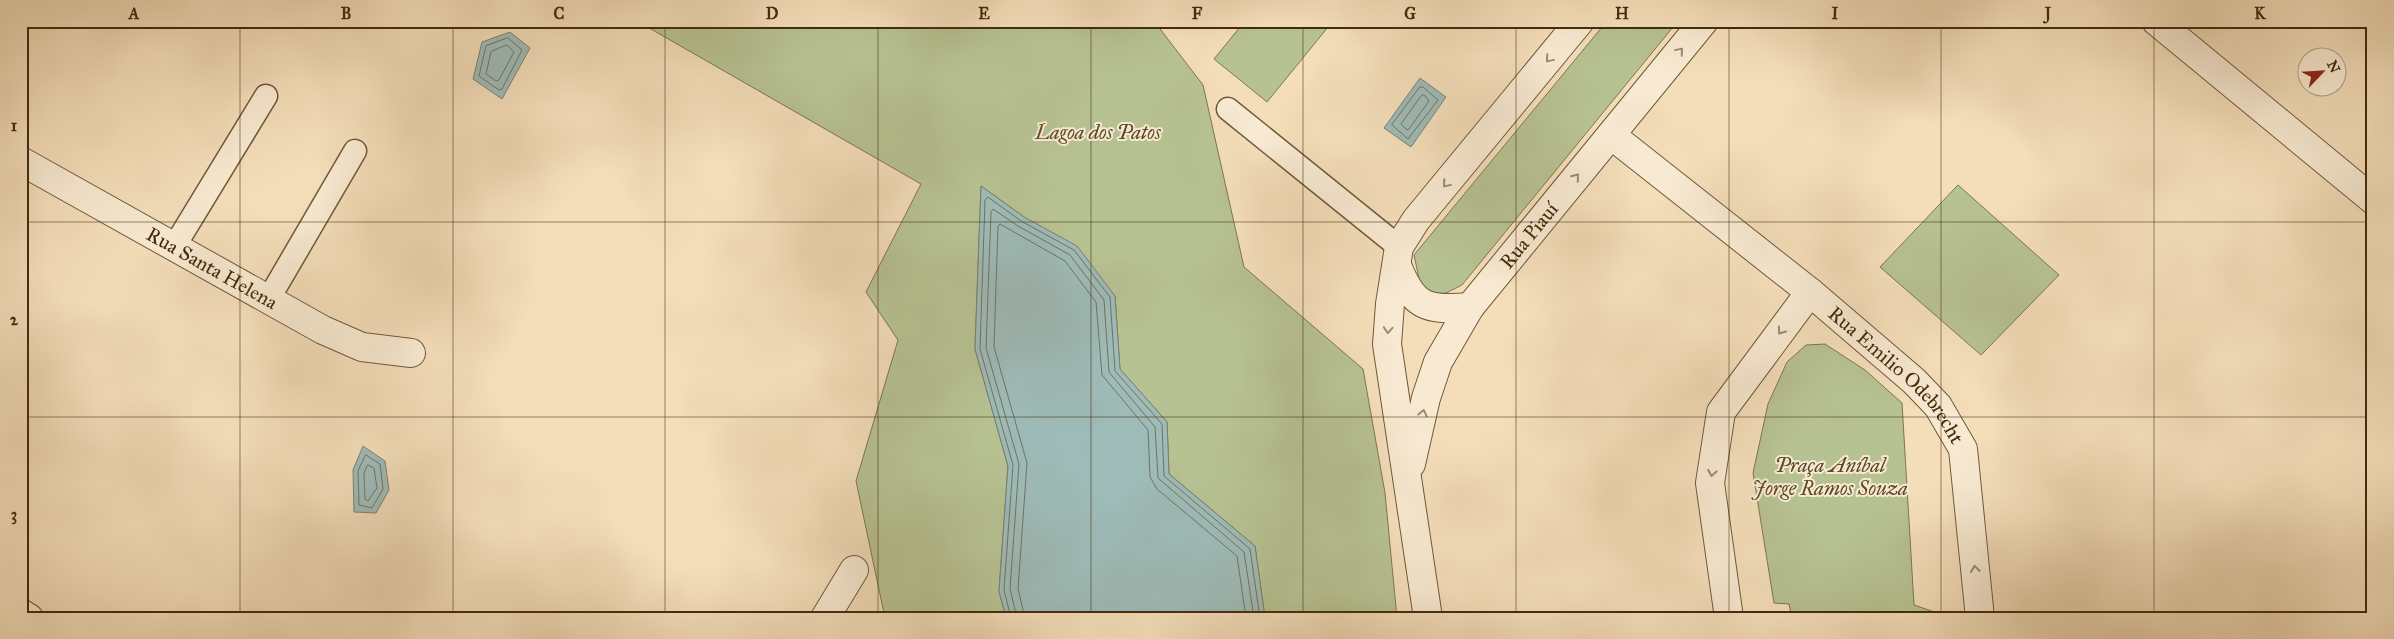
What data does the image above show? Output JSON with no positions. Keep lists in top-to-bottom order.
{
  "streets": {
    "street": ["Rua Piauí", "Rua Santa Helena", "Rua Emilio Odebrecht"]
  },
  "crossings": [
    ["Rua Piauí", "Rua Emilio Odebrecht"]
  ],
  "parks": ["Lagoa dos Patos", "Praça Aníbal Jorge Ramos Souza"],
  "north": "top right",
  "grid": {
    "columns": [
      "A",
      "B",
      "C",
      "D",
      "E",
      "F",
      "G",
      "H",
      "I",
      "J",
      "K"
    ],
    "rows": ["1", "2", "3"]
  }
}
